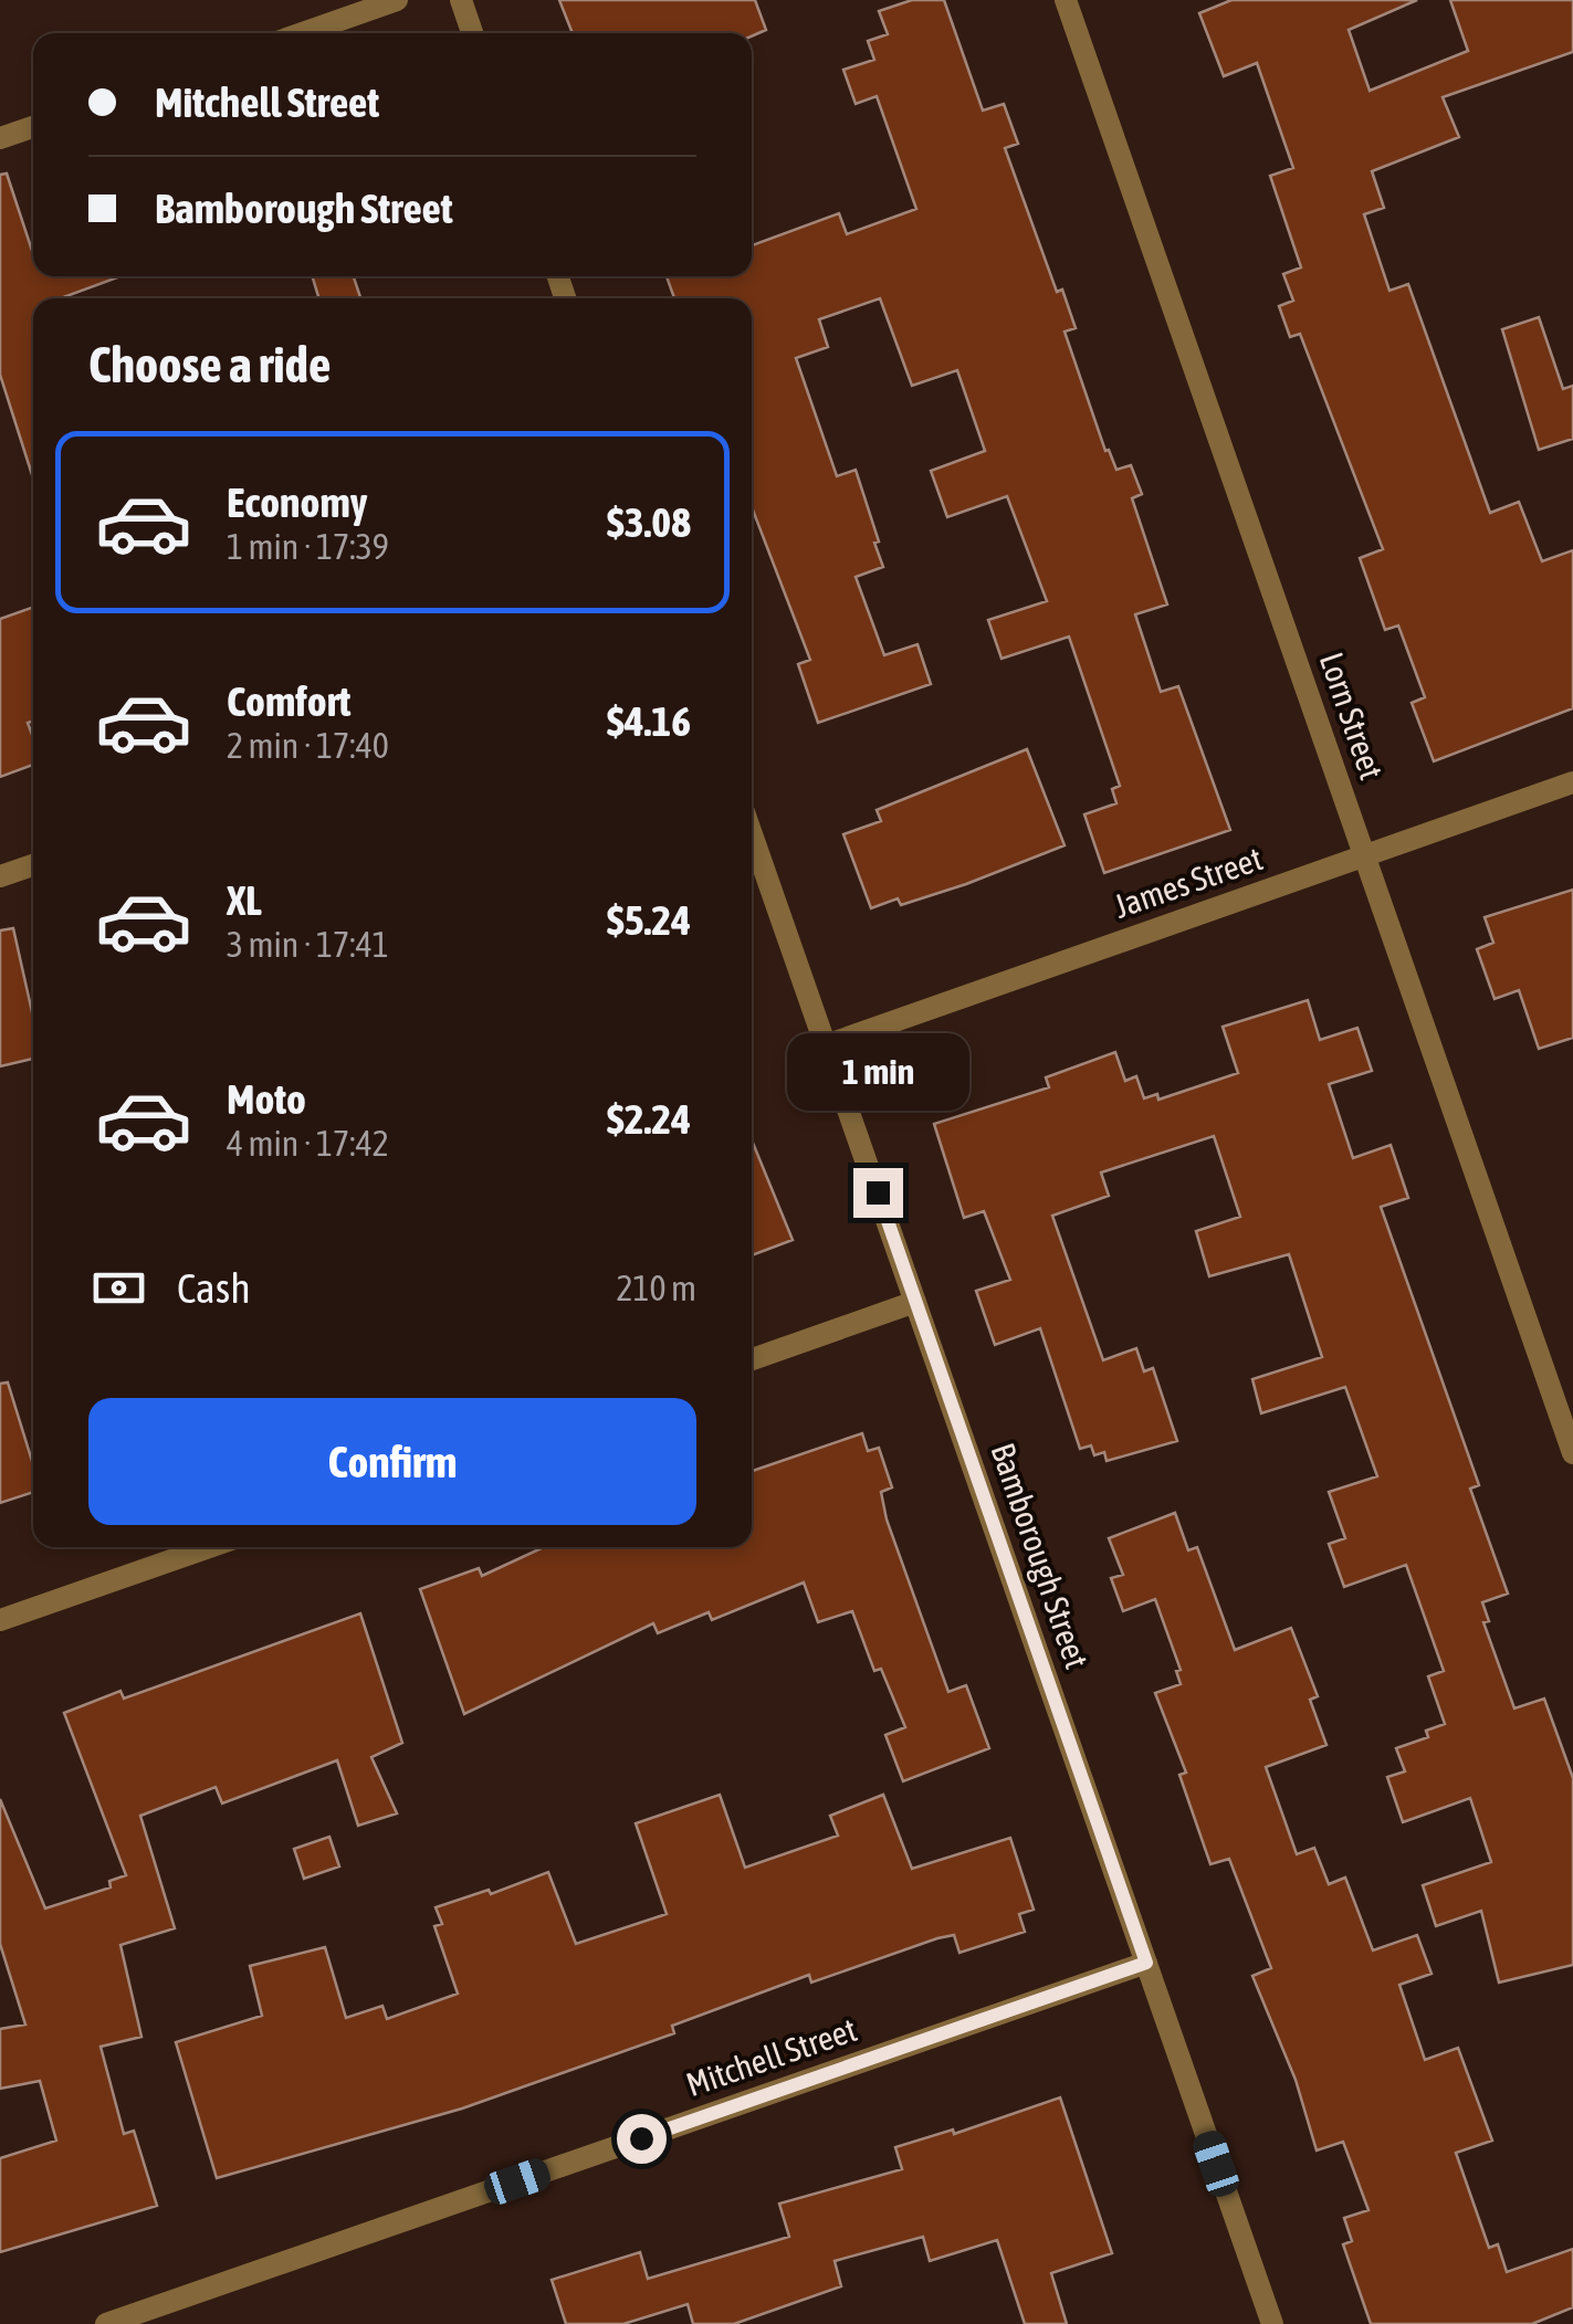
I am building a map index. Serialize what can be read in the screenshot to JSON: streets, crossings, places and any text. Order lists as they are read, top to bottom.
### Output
{
  "streets": {
    "street": [
      "Lorn Street",
      "James Street",
      "Bamborough Street",
      "Mitchell Street"
    ]
  },
  "crossings": [
    ["Lorn Street", "James Street"],
    ["James Street", "Bamborough Street"],
    ["Bamborough Street", "Mitchell Street"]
  ],
  "page": {
    "banner": ["Mitchell Street", "Bamborough Street"],
    "heading": "Choose a ride",
    "list": [
      {
        "name": "Economy",
        "note": "1 min · 17:39",
        "value": "$3.08"
      },
      {
        "name": "Comfort",
        "note": "2 min · 17:40",
        "value": "$4.16"
      },
      {
        "name": "XL",
        "note": "3 min · 17:41",
        "value": "$5.24"
      },
      {
        "name": "Moto",
        "note": "4 min · 17:42",
        "value": "$2.24"
      }
    ],
    "bubble": "1 min",
    "pay": ["Cash", "210 m"],
    "buttons": "Confirm"
  }
}
